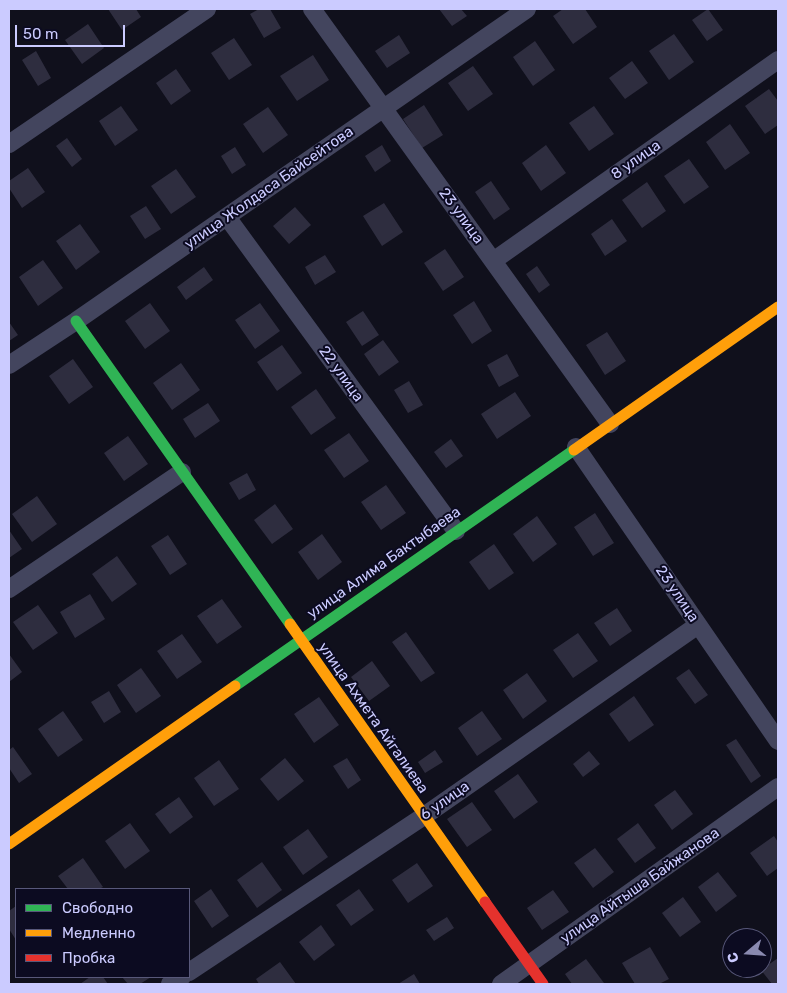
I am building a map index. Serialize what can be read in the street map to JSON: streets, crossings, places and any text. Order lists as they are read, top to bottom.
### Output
{
  "streets": {
    "street": [
      "8 улица",
      "улица Жолдаса Байсейтова",
      "23 улица",
      "22 улица",
      "улица Алима Бактыбаева",
      "улица Ахмета Айгалиева",
      "6 улица",
      "улица Айтыша Байжанова"
    ]
  },
  "crossings": [
    ["8 улица", "23 улица"],
    ["улица Жолдаса Байсейтова", "23 улица"],
    ["улица Жолдаса Байсейтова", "22 улица"],
    ["улица Жолдаса Байсейтова", "улица Ахмета Айгалиева"],
    ["23 улица", "улица Алима Бактыбаева"],
    ["23 улица", "6 улица"],
    ["22 улица", "улица Алима Бактыбаева"],
    ["улица Алима Бактыбаева", "улица Ахмета Айгалиева"],
    ["улица Ахмета Айгалиева", "6 улица"],
    ["улица Ахмета Айгалиева", "улица Айтыша Байжанова"]
  ],
  "legend": ["Свободно", "Медленно", "Пробка"],
  "scale_bar": "50 m",
  "north": "left"
}
